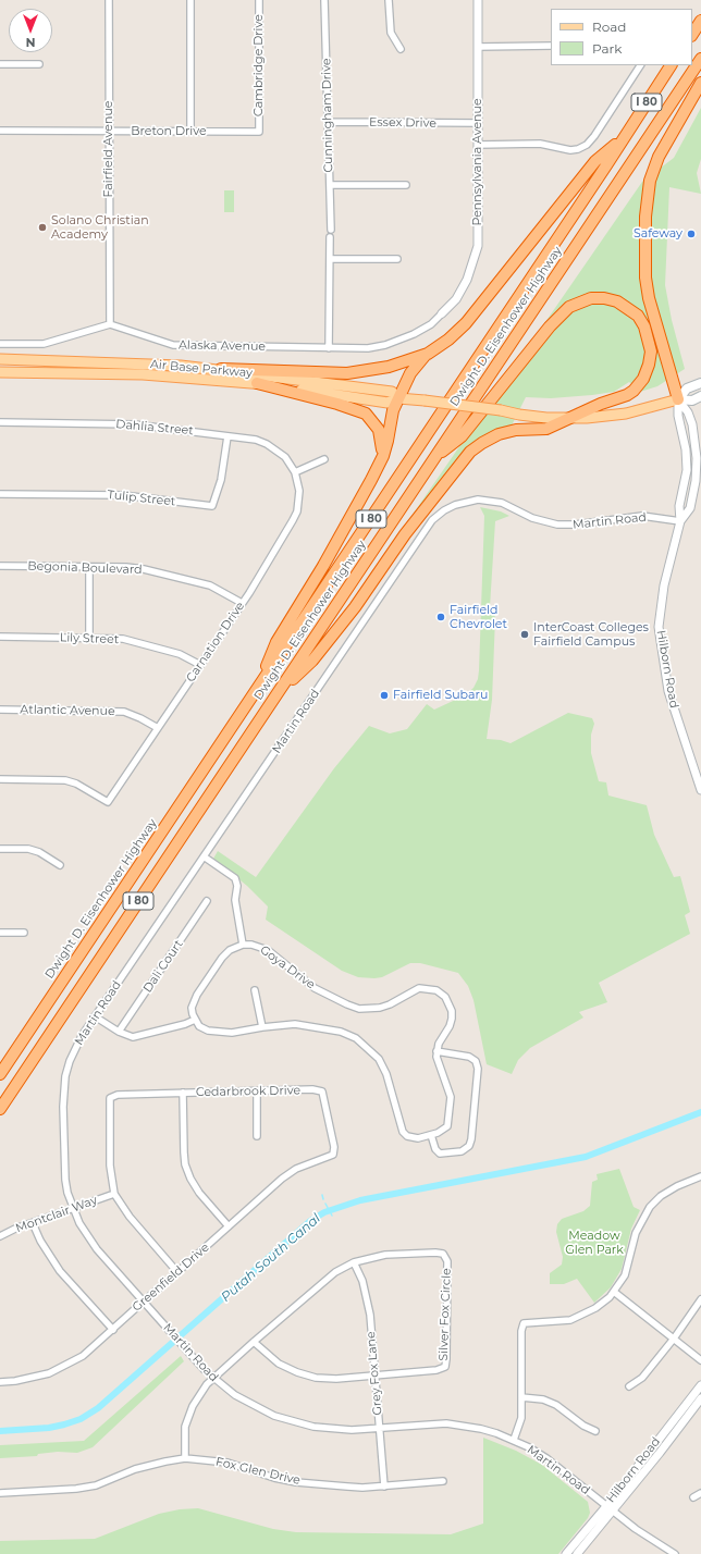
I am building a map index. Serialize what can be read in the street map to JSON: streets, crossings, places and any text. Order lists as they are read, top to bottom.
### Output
{
  "streets": {
    "highway": ["I 80", "Dwight D. Eisenhower Highway"],
    "main road": ["Air Base Parkway"],
    "street": [
      "Cambridge Drive",
      "Cunningham Drive",
      "Essex Drive",
      "Breton Drive",
      "Fairfield Avenue",
      "Pennsylvania Avenue",
      "Alaska Avenue",
      "Dahlia Street",
      "Tulip Street",
      "Martin Road",
      "Begonia Boulevard",
      "Lily Street",
      "Carnation Drive",
      "Hilborn Road",
      "Atlantic Avenue",
      "Dali Court",
      "Goya Drive",
      "Cedarbrook Drive",
      "Montclair Way",
      "Greenfield Drive",
      "Silver Fox Circle",
      "Grey Fox Lane",
      "Fox Glen Drive"
    ]
  },
  "crossings": [
    ["Cambridge Drive", "Breton Drive"],
    ["Cunningham Drive", "Essex Drive"],
    ["Essex Drive", "Pennsylvania Avenue"],
    ["Breton Drive", "Fairfield Avenue"],
    ["Fairfield Avenue", "Alaska Avenue"],
    ["Pennsylvania Avenue", "Alaska Avenue"],
    ["Air Base Parkway", "Hilborn Road"],
    ["Dahlia Street", "Tulip Street"],
    ["Dahlia Street", "Carnation Drive"],
    ["Martin Road", "Hilborn Road"],
    ["Martin Road", "Goya Drive"],
    ["Martin Road", "Montclair Way"],
    ["Martin Road", "Greenfield Drive"],
    ["Martin Road", "Silver Fox Circle"],
    ["Martin Road", "Grey Fox Lane"],
    ["Begonia Boulevard", "Carnation Drive"],
    ["Lily Street", "Carnation Drive"],
    ["Carnation Drive", "Atlantic Avenue"],
    ["Cedarbrook Drive", "Montclair Way"],
    ["Cedarbrook Drive", "Greenfield Drive"],
    ["Silver Fox Circle", "Grey Fox Lane"],
    ["Silver Fox Circle", "Fox Glen Drive"],
    ["Grey Fox Lane", "Fox Glen Drive"]
  ],
  "water": ["Putah South Canal"],
  "parks": ["Meadow Glen Park"],
  "places": [
    "Solano Christian Academy",
    "Safeway",
    "Fairfield Chevrolet",
    "InterCoast Colleges Fairfield Campus",
    "Fairfield Subaru"
  ],
  "legend": ["Road", "Park"],
  "north": "bottom"
}
